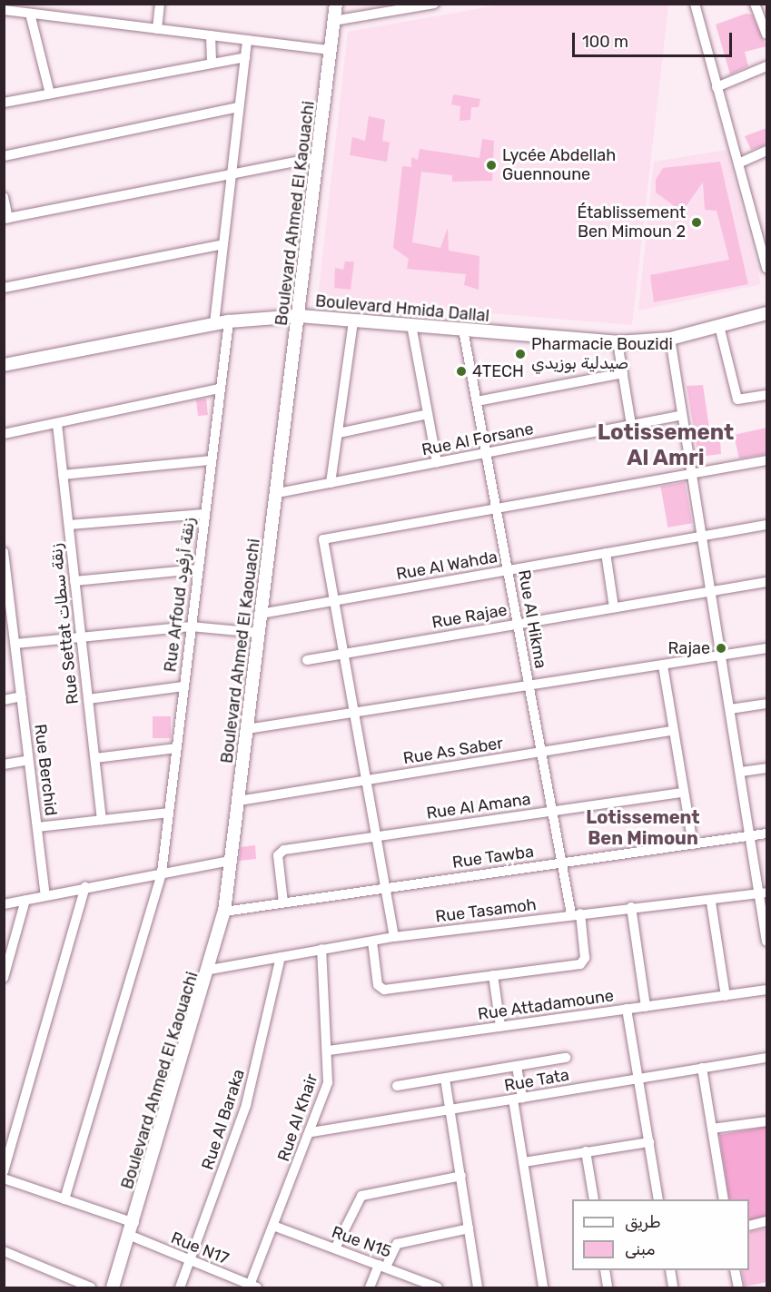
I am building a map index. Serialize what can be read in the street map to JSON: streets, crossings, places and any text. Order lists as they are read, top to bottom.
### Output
{
  "streets": {
    "street": [
      "Boulevard Ahmed El Kaouachi",
      "Boulevard Hmida Dallal",
      "Rue Al Forsane",
      "Rue Al Wahda",
      "Rue Arfoud زنقة أرفود",
      "Rue Rajae",
      "Rue Al Hikma",
      "Rue Settat زنقة سطات",
      "Rue As Saber",
      "Rue Berchid",
      "Rue Al Amana",
      "Rue Tawba",
      "Rue Tasamoh",
      "Rue Attadamoune",
      "Rue Tata",
      "Rue Al Khair",
      "Rue Al Baraka",
      "Rue N15",
      "Rue N17"
    ]
  },
  "crossings": [
    ["Boulevard Ahmed El Kaouachi", "Boulevard Hmida Dallal"],
    ["Boulevard Ahmed El Kaouachi", "Rue Al Forsane"],
    ["Boulevard Ahmed El Kaouachi", "Rue Al Wahda"],
    ["Boulevard Ahmed El Kaouachi", "Rue As Saber"],
    ["Boulevard Ahmed El Kaouachi", "Rue Tawba"],
    ["Boulevard Ahmed El Kaouachi", "Rue Tasamoh"],
    ["Boulevard Ahmed El Kaouachi", "Rue N17"],
    ["Boulevard Hmida Dallal", "Rue Arfoud زنقة أرفود"],
    ["Boulevard Hmida Dallal", "Rue Al Hikma"],
    ["Rue Al Forsane", "Rue Al Hikma"],
    ["Rue Al Wahda", "Rue Al Hikma"],
    ["Rue Rajae", "Rue Al Hikma"],
    ["Rue Al Hikma", "Rue As Saber"],
    ["Rue Al Hikma", "Rue Al Amana"],
    ["Rue Al Hikma", "Rue Tawba"],
    ["Rue Al Hikma", "Rue Tasamoh"],
    ["Rue Al Amana", "Rue Tawba"],
    ["Rue Tasamoh", "Rue Al Khair"],
    ["Rue Tasamoh", "Rue Al Baraka"],
    ["Rue Attadamoune", "Rue Al Khair"],
    ["Rue Tata", "Rue Al Khair"],
    ["Rue Al Khair", "Rue N15"],
    ["Rue Al Khair", "Rue N17"],
    ["Rue Al Baraka", "Rue N17"]
  ],
  "districts": ["Lotissement Al Amri", "Lotissement Ben Mimoun"],
  "places": [
    "Lycée Abdellah Guennoune",
    "Établissement Ben Mimoun 2",
    "Pharmacie Bouzidi صيدلية بوزيدي",
    "4TECH",
    "Rajae"
  ],
  "legend": ["طريق", "مبنى"],
  "scale_bar": "100 m"
}
